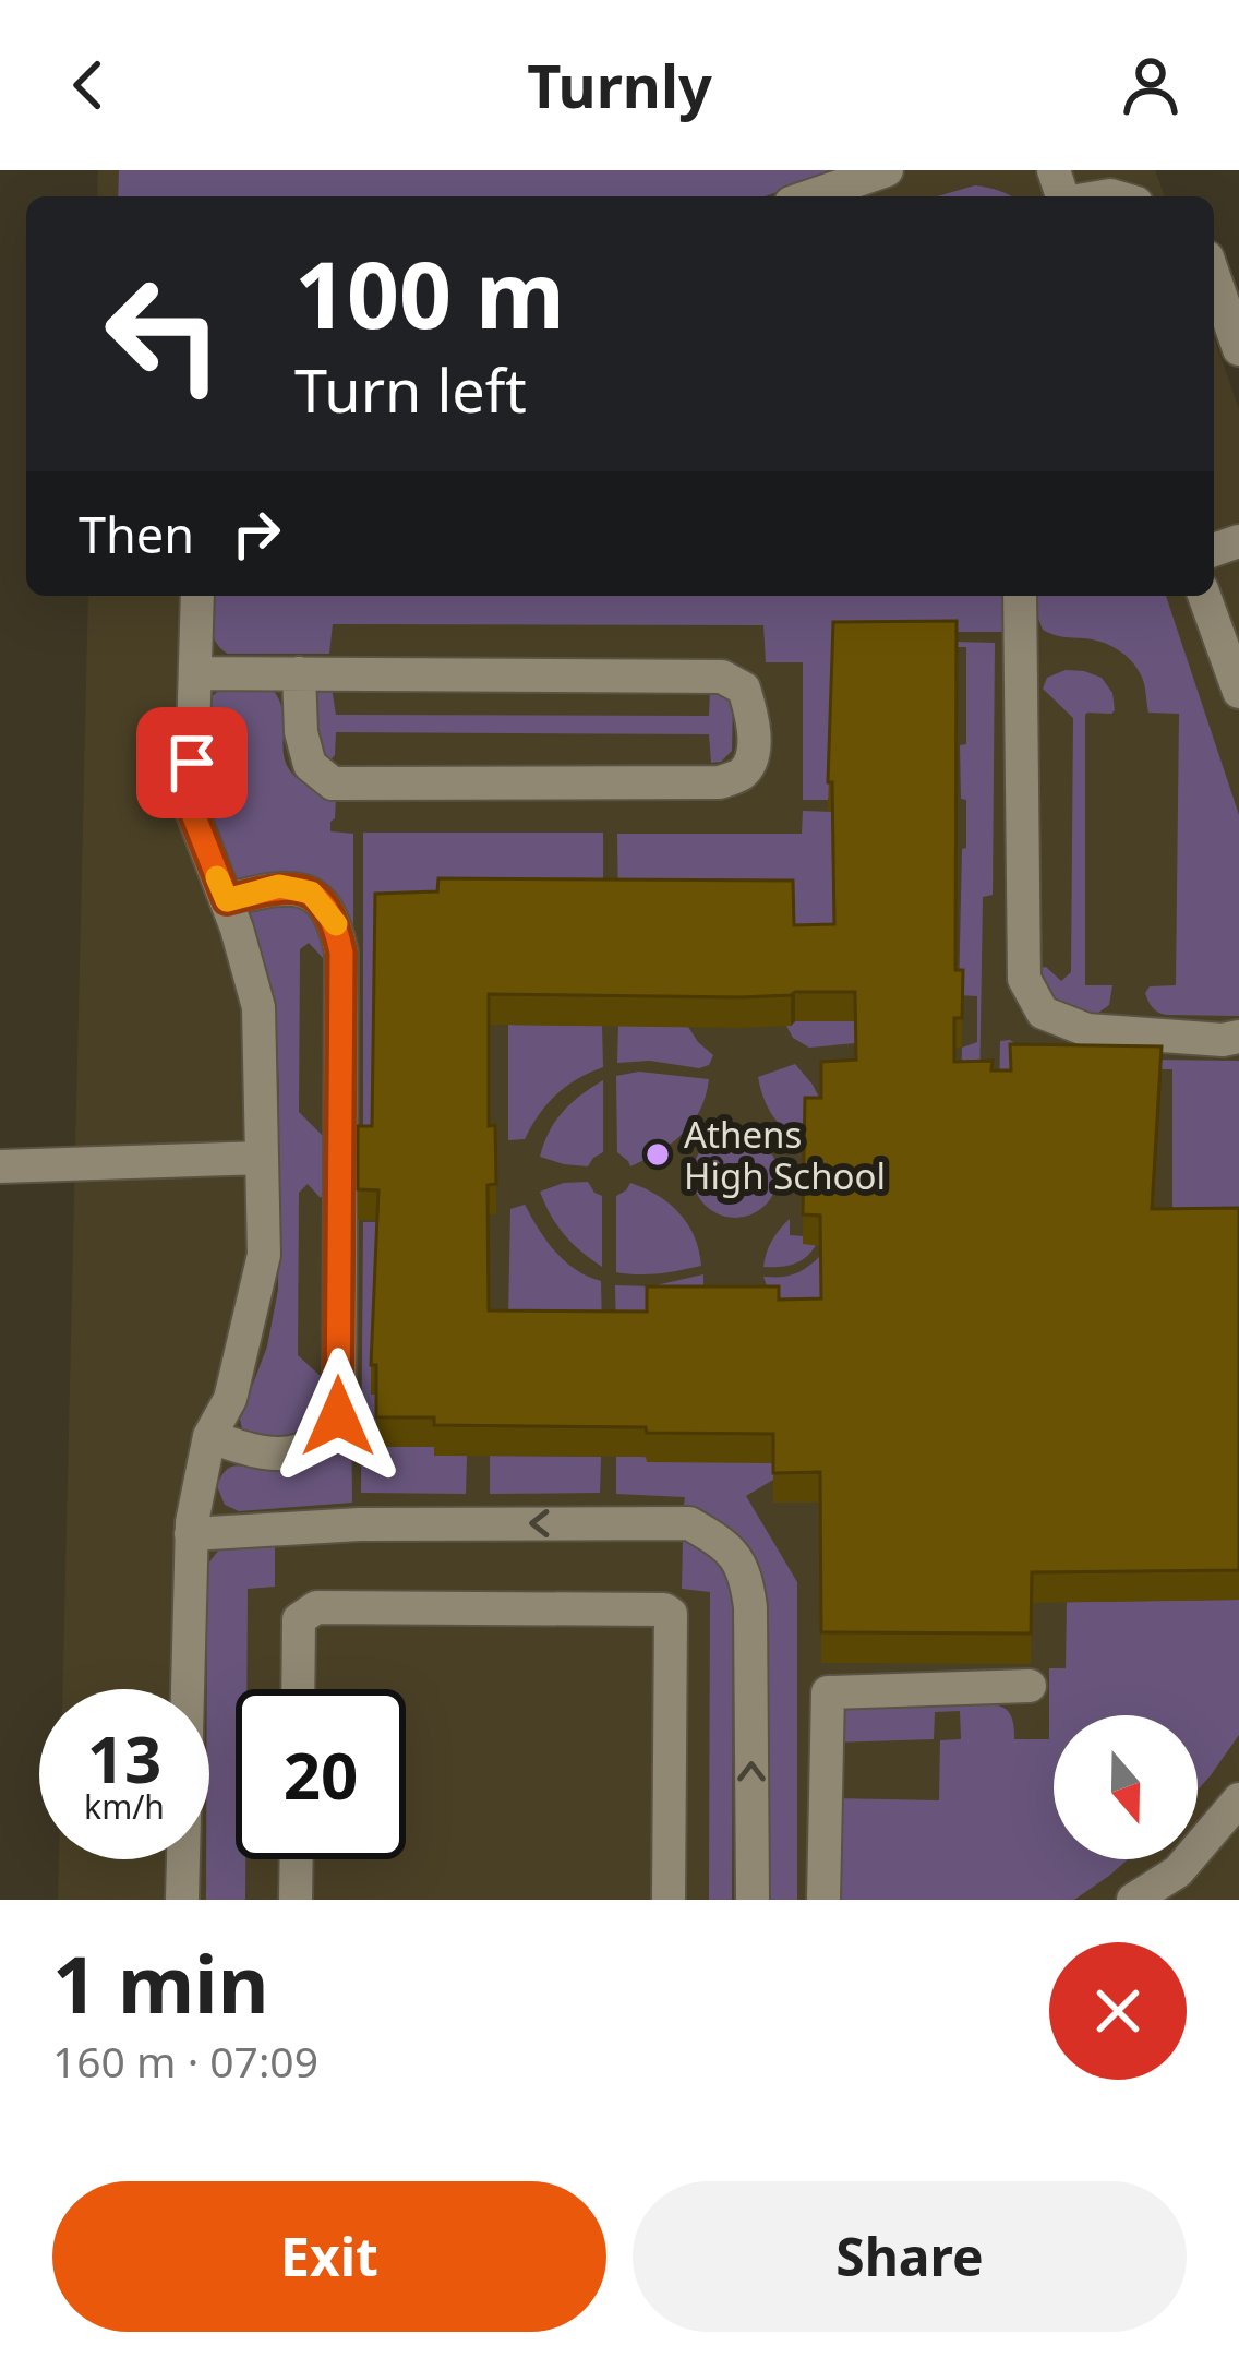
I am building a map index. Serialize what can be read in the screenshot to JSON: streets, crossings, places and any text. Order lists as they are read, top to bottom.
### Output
{
  "places": ["Athens High School"],
  "north": "bottom",
  "page": {
    "header": "Turnly",
    "turn": ["100 m", "Turn left"],
    "then": "Then",
    "speed": "13 km/h",
    "limit": "20",
    "heading": ["1 min", "160 m · 07:09"],
    "buttons": ["Exit", "Share"]
  }
}
